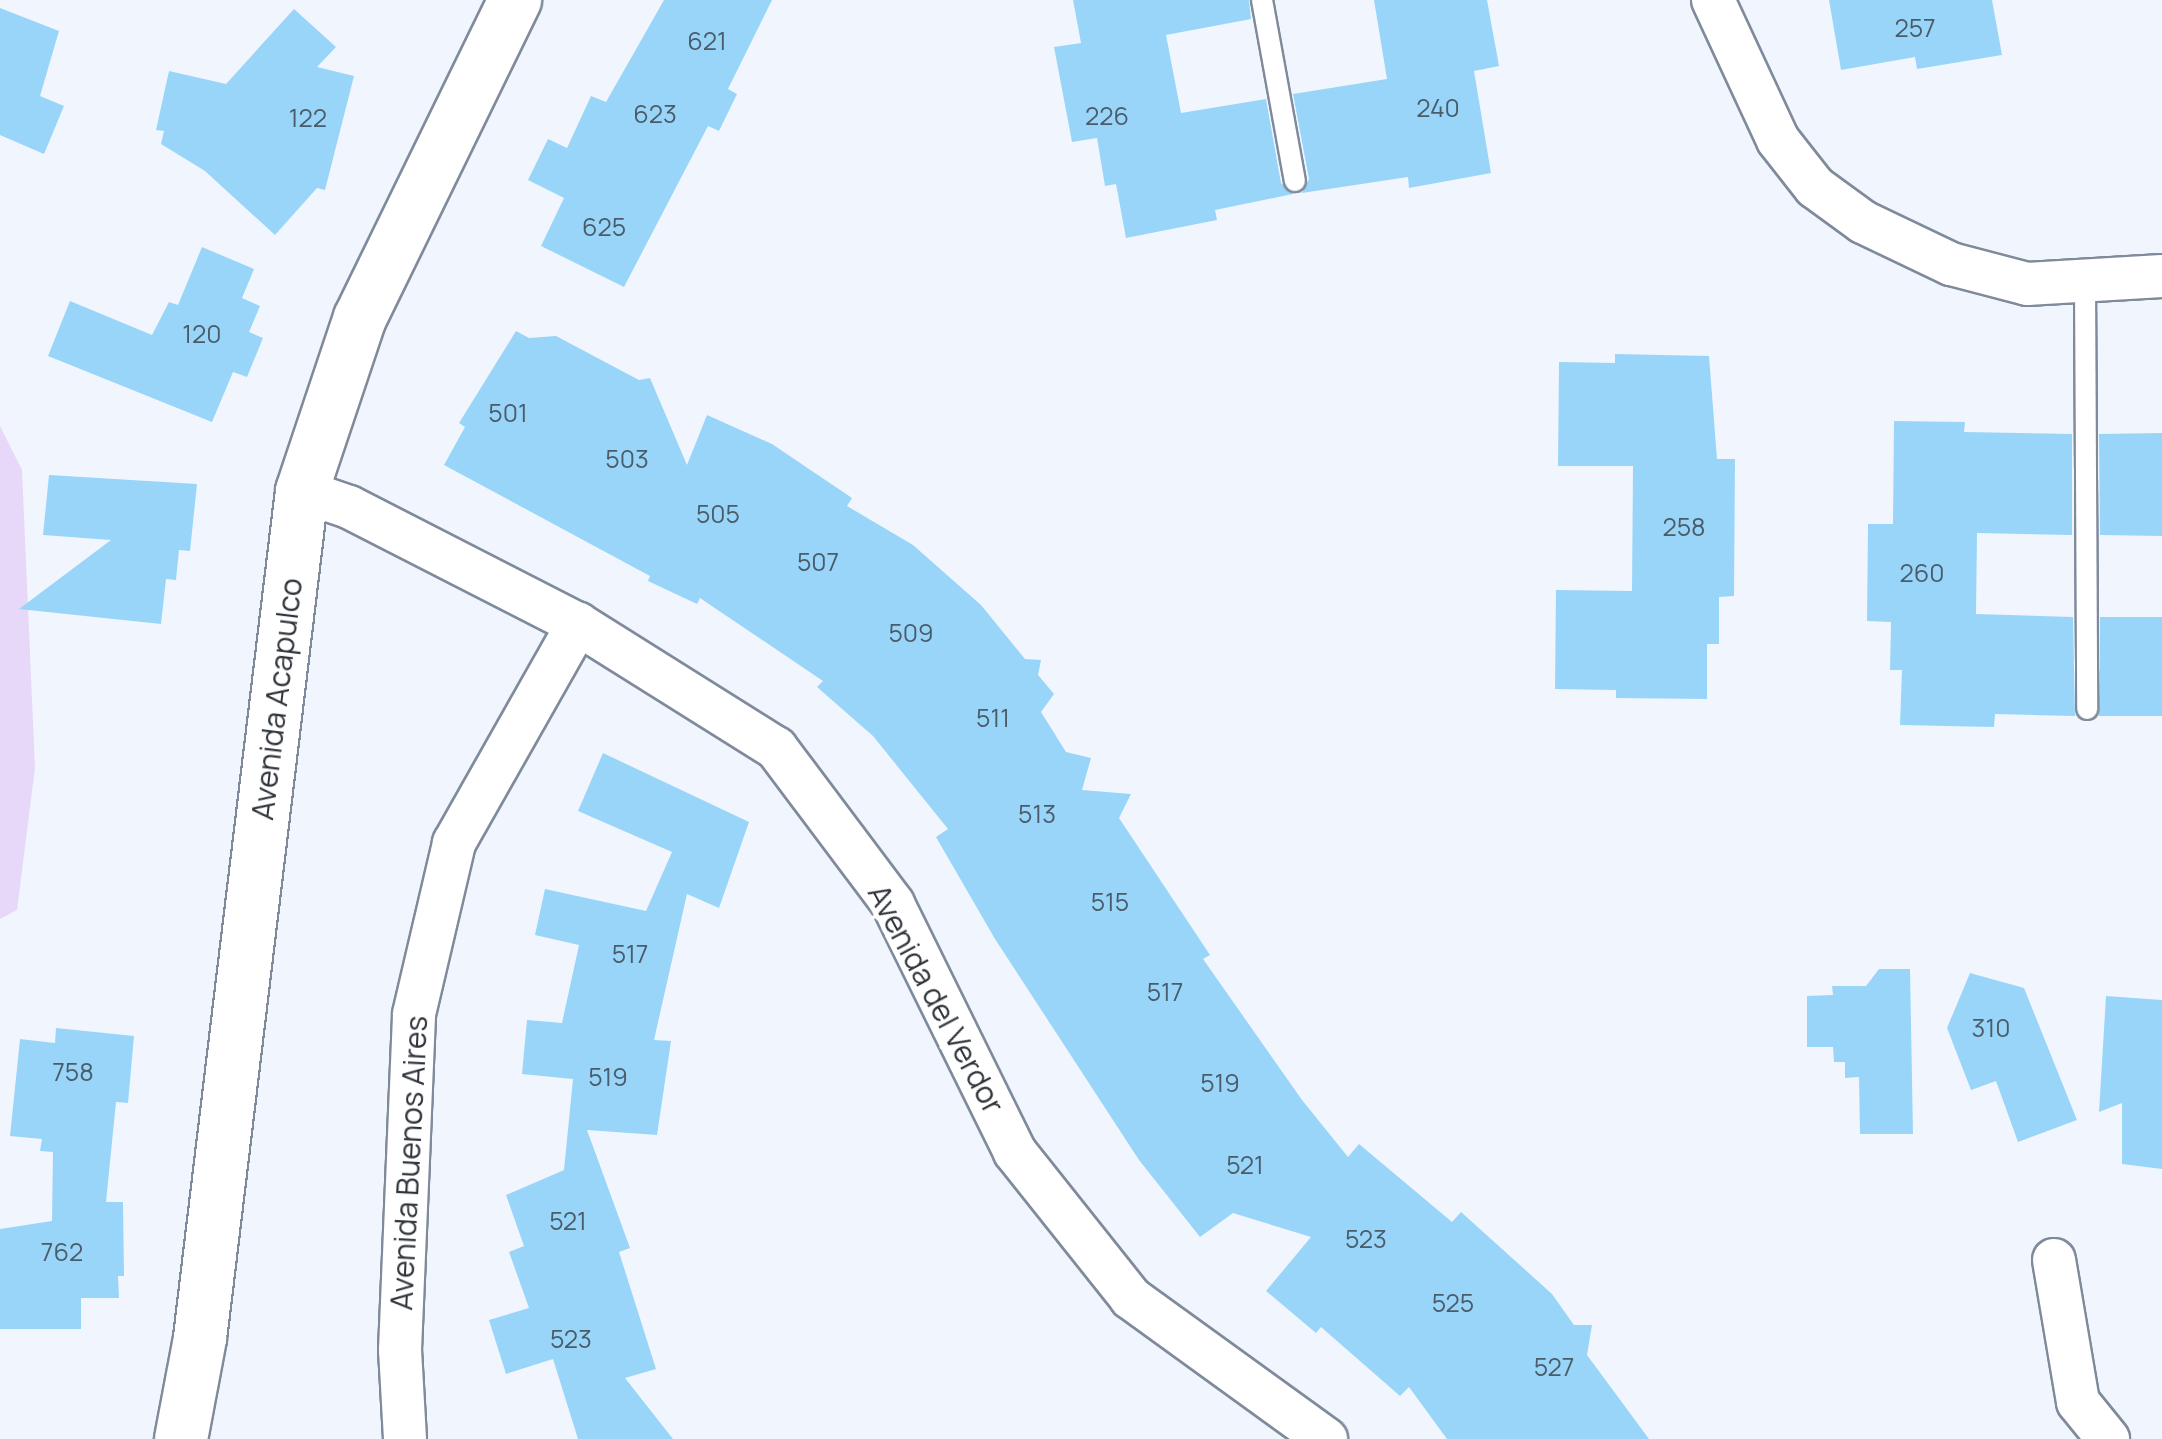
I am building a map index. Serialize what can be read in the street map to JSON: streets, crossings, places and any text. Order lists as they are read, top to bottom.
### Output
{
  "streets": {
    "street": ["Avenida Acapulco", "Avenida del Verdor", "Avenida Buenos Aires"]
  },
  "crossings": [
    ["Avenida Acapulco", "Avenida del Verdor"],
    ["Avenida del Verdor", "Avenida Buenos Aires"]
  ],
  "house_numbers": [
    "257",
    "621",
    "240",
    "623",
    "226",
    "122",
    "625",
    "120",
    "501",
    "503",
    "505",
    "258",
    "507",
    "260",
    "509",
    "511",
    "513",
    "515",
    "517",
    "517",
    "310",
    "758",
    "519",
    "519",
    "521",
    "521",
    "523",
    "762",
    "525",
    "523",
    "527"
  ]
}
